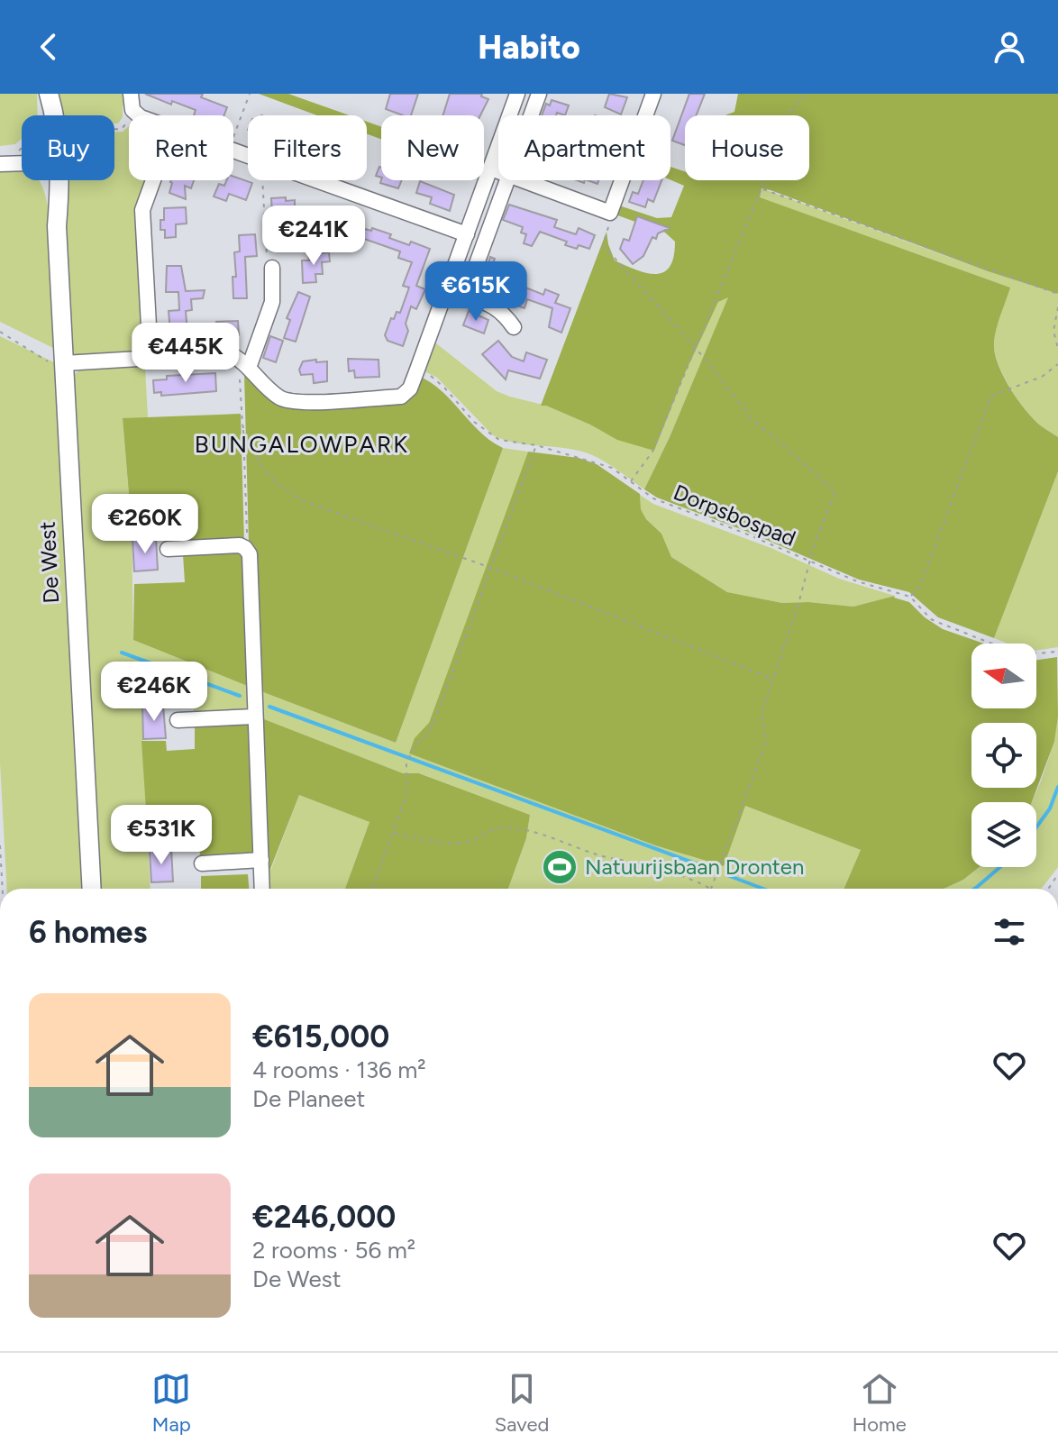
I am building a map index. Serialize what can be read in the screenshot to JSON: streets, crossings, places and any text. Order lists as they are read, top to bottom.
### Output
{
  "streets": {
    "main road": ["De West"],
    "path": ["Dorpsbospad"]
  },
  "districts": ["BUNGALOWPARK"],
  "places": {
    "sports": ["Natuurijsbaan Dronten"]
  },
  "north": "left",
  "page": {
    "header": "Habito",
    "chip": [
      "Buy",
      "Rent",
      "Filters",
      "New",
      "Apartment",
      "House"
    ],
    "price": [
      "€241K",
      "€615K",
      "€445K",
      "€260K",
      "€246K",
      "€531K"
    ],
    "heading": "6 homes",
    "list": [
      {
        "name": "€615,000",
        "note": "4 rooms · 136 m² · De Planeet"
      },
      {
        "name": "€246,000",
        "note": "2 rooms · 56 m² · De West"
      }
    ],
    "tabs": ["Map", "Saved", "Home"]
  }
}
